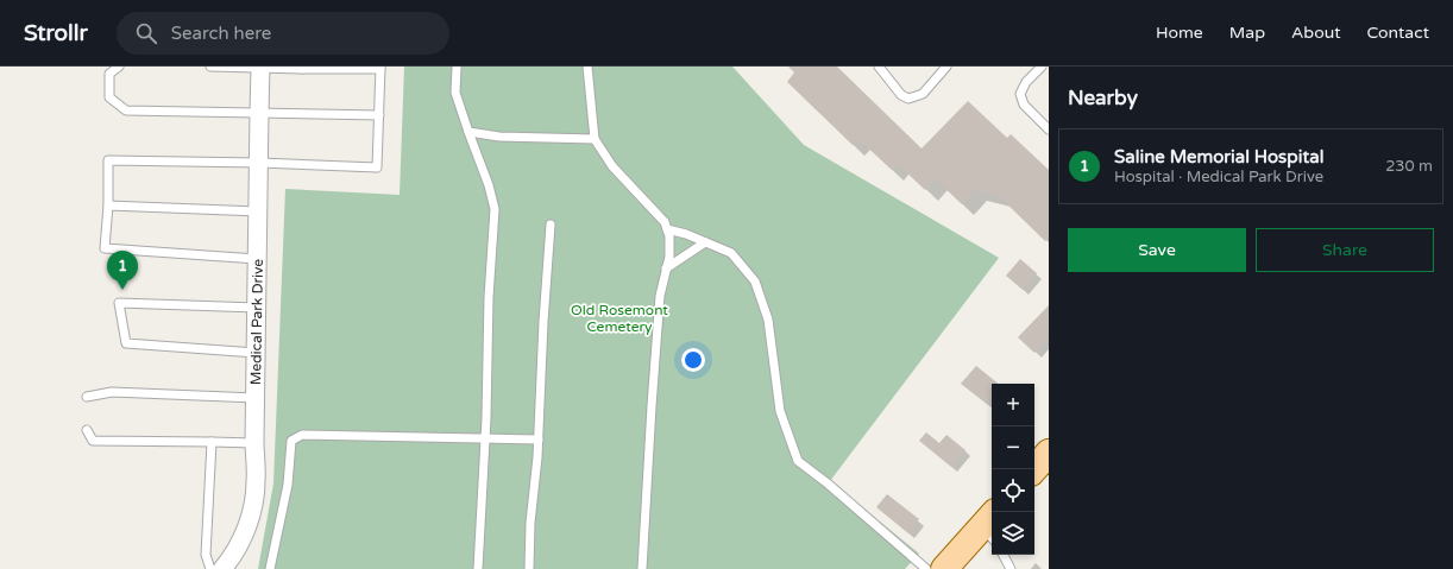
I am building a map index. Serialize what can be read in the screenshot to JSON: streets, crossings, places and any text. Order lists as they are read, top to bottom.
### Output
{
  "streets": {
    "street": ["Medical Park Drive"]
  },
  "parks": ["Old Rosemont Cemetery"],
  "page": {
    "header": "Strollr",
    "search": "Search here",
    "nav": [
      "Home",
      "Map",
      "About",
      "Contact"
    ],
    "heading": "Nearby",
    "list": [
      {
        "mark": "1",
        "name": "Saline Memorial Hospital",
        "note": "Hospital · Medical Park Drive",
        "value": "230 m"
      }
    ],
    "buttons": ["Save", "Share"],
    "pins": "1",
    "map_buttons": ["+", "−"]
  }
}
